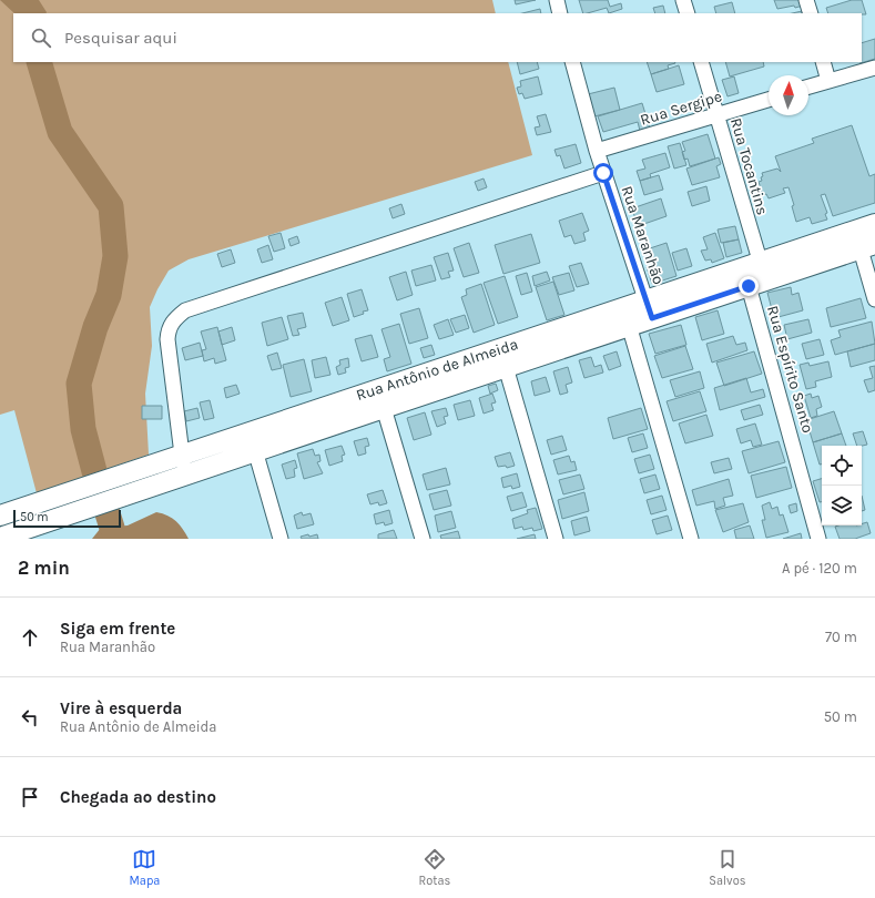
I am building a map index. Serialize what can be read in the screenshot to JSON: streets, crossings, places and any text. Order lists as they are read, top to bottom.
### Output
{
  "streets": {
    "street": [
      "Rua Sergipe",
      "Rua Tocantins",
      "Rua Maranhão",
      "Rua Antônio de Almeida",
      "Rua Espírito Santo"
    ]
  },
  "crossings": [
    ["Rua Sergipe", "Rua Tocantins"],
    ["Rua Sergipe", "Rua Maranhão"],
    ["Rua Tocantins", "Rua Antônio de Almeida"],
    ["Rua Tocantins", "Rua Espírito Santo"],
    ["Rua Maranhão", "Rua Antônio de Almeida"],
    ["Rua Antônio de Almeida", "Rua Espírito Santo"]
  ],
  "scale_bar": "50 m",
  "north": "top",
  "page": {
    "search": "Pesquisar aqui",
    "scale": "50 m",
    "heading": ["2 min", "A pé · 120 m"],
    "list": [
      ["Siga em frente", "Rua Maranhão", "70 m"],
      ["Vire à esquerda", "Rua Antônio de Almeida", "50 m"],
      "Chegada ao destino"
    ],
    "nav": ["Mapa", "Rotas", "Salvos"]
  }
}
